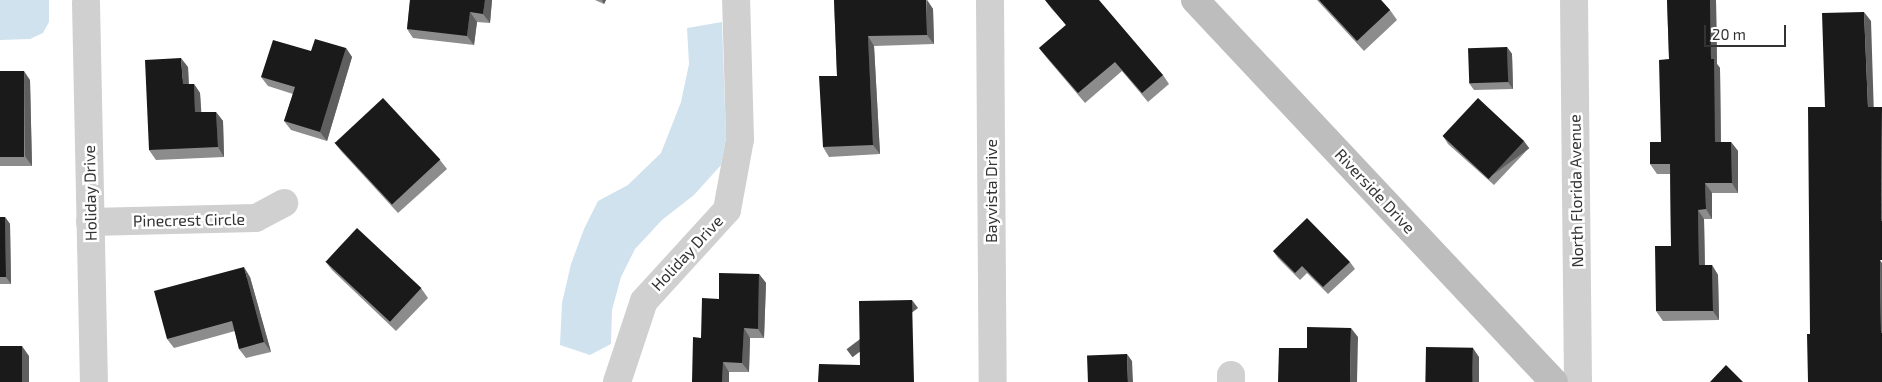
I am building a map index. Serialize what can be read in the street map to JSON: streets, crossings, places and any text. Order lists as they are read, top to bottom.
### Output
{
  "streets": {
    "street": [
      "Bayvista Drive",
      "Riverside Drive",
      "North Florida Avenue",
      "Holiday Drive",
      "Pinecrest Circle"
    ]
  },
  "crossings": [
    ["Holiday Drive", "Pinecrest Circle"]
  ],
  "scale_bar": "20 m"
}
